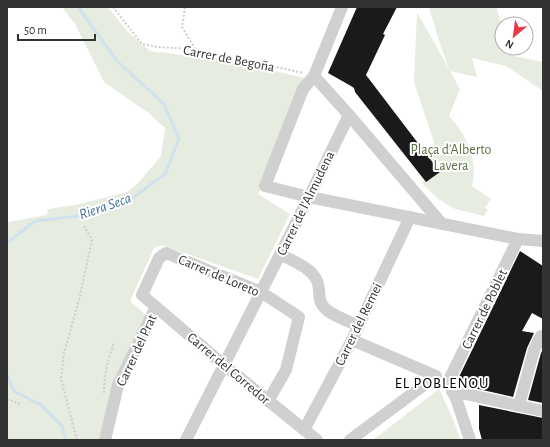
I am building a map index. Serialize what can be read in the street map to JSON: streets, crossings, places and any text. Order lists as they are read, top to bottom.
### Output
{
  "streets": {
    "street": [
      "Carrer de l'Almudena",
      "Carrer de Loreto",
      "Carrer de Poblet",
      "Carrer del Remei",
      "Carrer del Prat",
      "Carrer del Corredor"
    ],
    "path": ["Carrer de Begoña"]
  },
  "crossings": [
    ["Carrer de l'Almudena", "Carrer de Loreto"],
    ["Carrer de l'Almudena", "Carrer del Corredor"],
    ["Carrer de Loreto", "Carrer del Corredor"],
    ["Carrer del Remei", "Carrer del Corredor"],
    ["Carrer del Prat", "Carrer del Corredor"]
  ],
  "districts": ["EL POBLENOU"],
  "water": ["Riera Seca"],
  "parks": ["Plaça d'Alberto Lavera"],
  "scale_bar": "50 m",
  "north": "bottom left"
}
